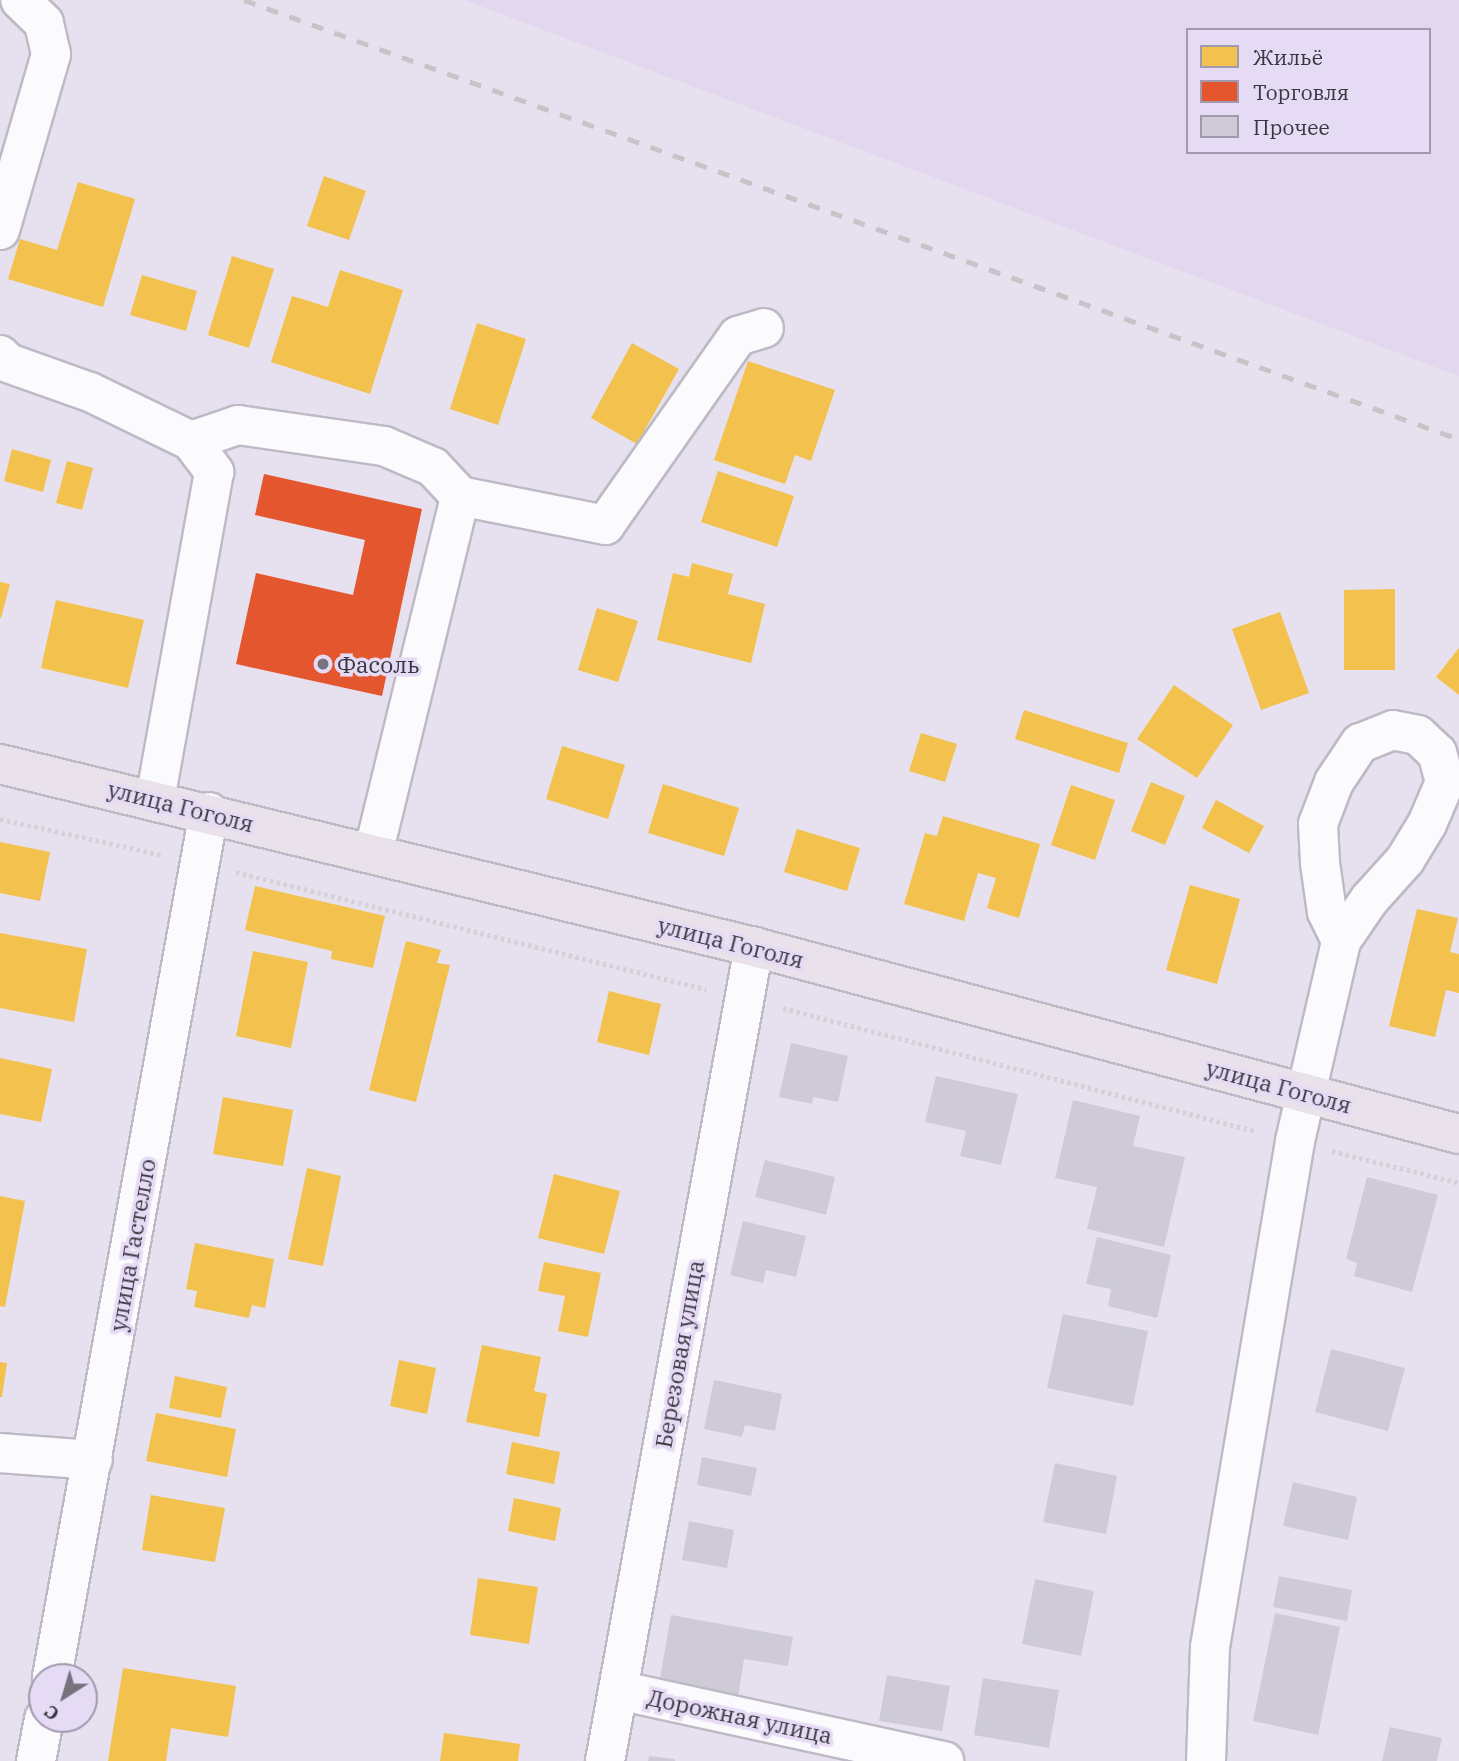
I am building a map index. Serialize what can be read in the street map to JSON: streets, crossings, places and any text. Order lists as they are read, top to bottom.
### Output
{
  "streets": {
    "main road": ["улица Гоголя"],
    "street": ["улица Гастелло", "Березовая улица", "Дорожная улица"]
  },
  "crossings": [
    ["улица Гоголя", "улица Гастелло"],
    ["улица Гоголя", "Березовая улица"],
    ["Березовая улица", "Дорожная улица"]
  ],
  "places": ["Фасоль"],
  "legend": ["Жильё", "Торговля", "Прочее"],
  "north": "bottom left"
}
